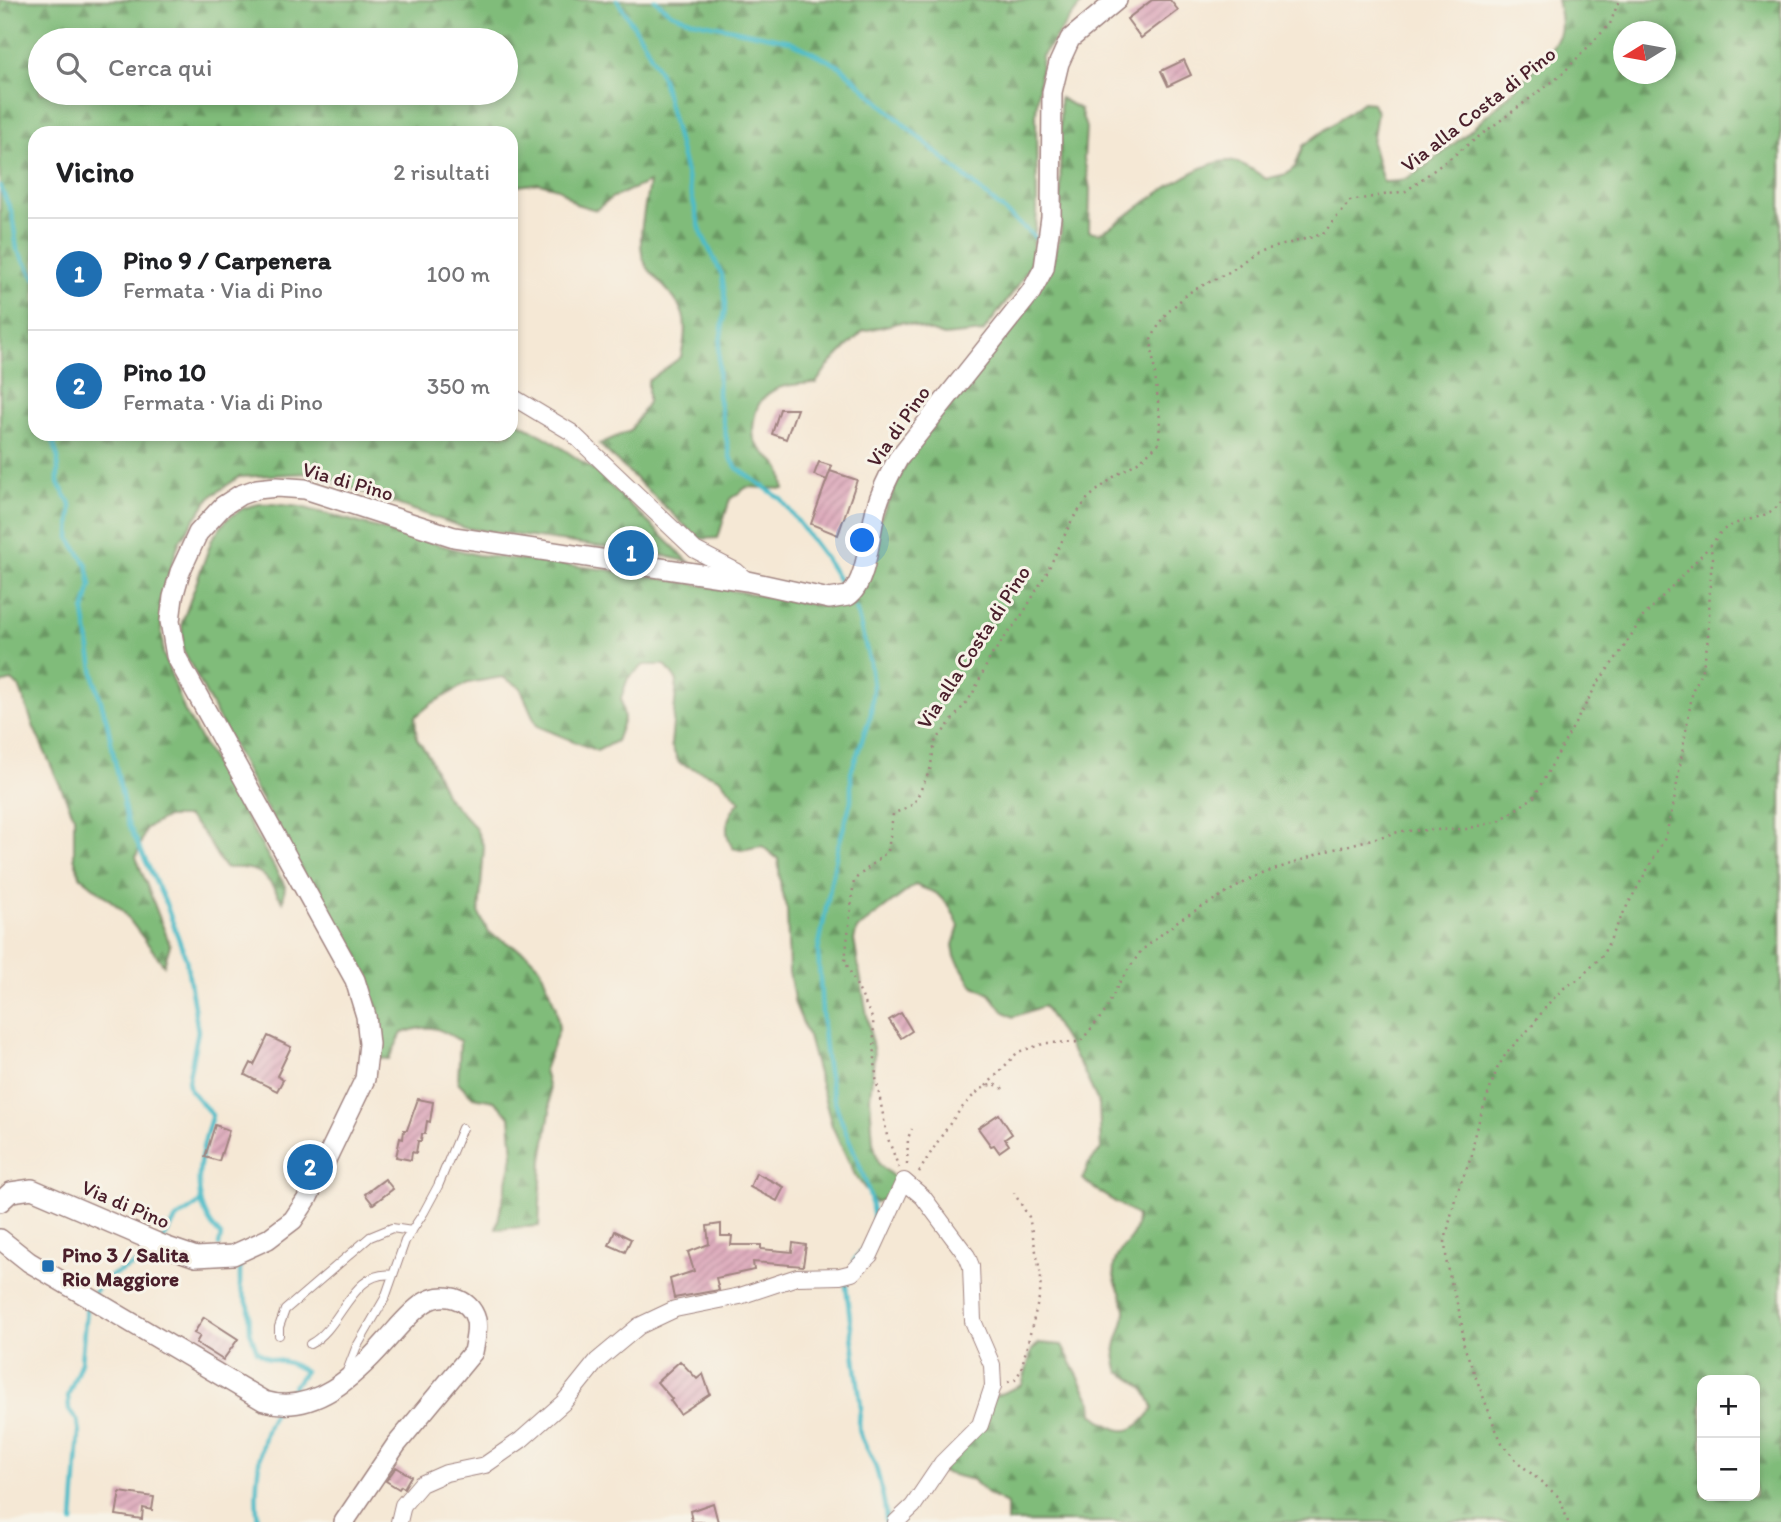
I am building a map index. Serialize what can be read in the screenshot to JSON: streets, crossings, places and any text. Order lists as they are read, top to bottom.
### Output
{
  "streets": {
    "street": ["Via di Pino"],
    "path": ["Via alla Costa di Pino"]
  },
  "places": {
    "transit": ["Pino 3 / Salita Rio Maggiore"]
  },
  "north": "left",
  "page": {
    "search": "Cerca qui",
    "heading": ["Vicino", "2 risultati"],
    "list": [
      {
        "mark": "1",
        "name": "Pino 9 / Carpenera",
        "note": "Fermata · Via di Pino",
        "value": "100 m"
      },
      {
        "mark": "2",
        "name": "Pino 10",
        "note": "Fermata · Via di Pino",
        "value": "350 m"
      }
    ],
    "pins": ["1", "2"],
    "map_buttons": ["+", "−"]
  }
}
